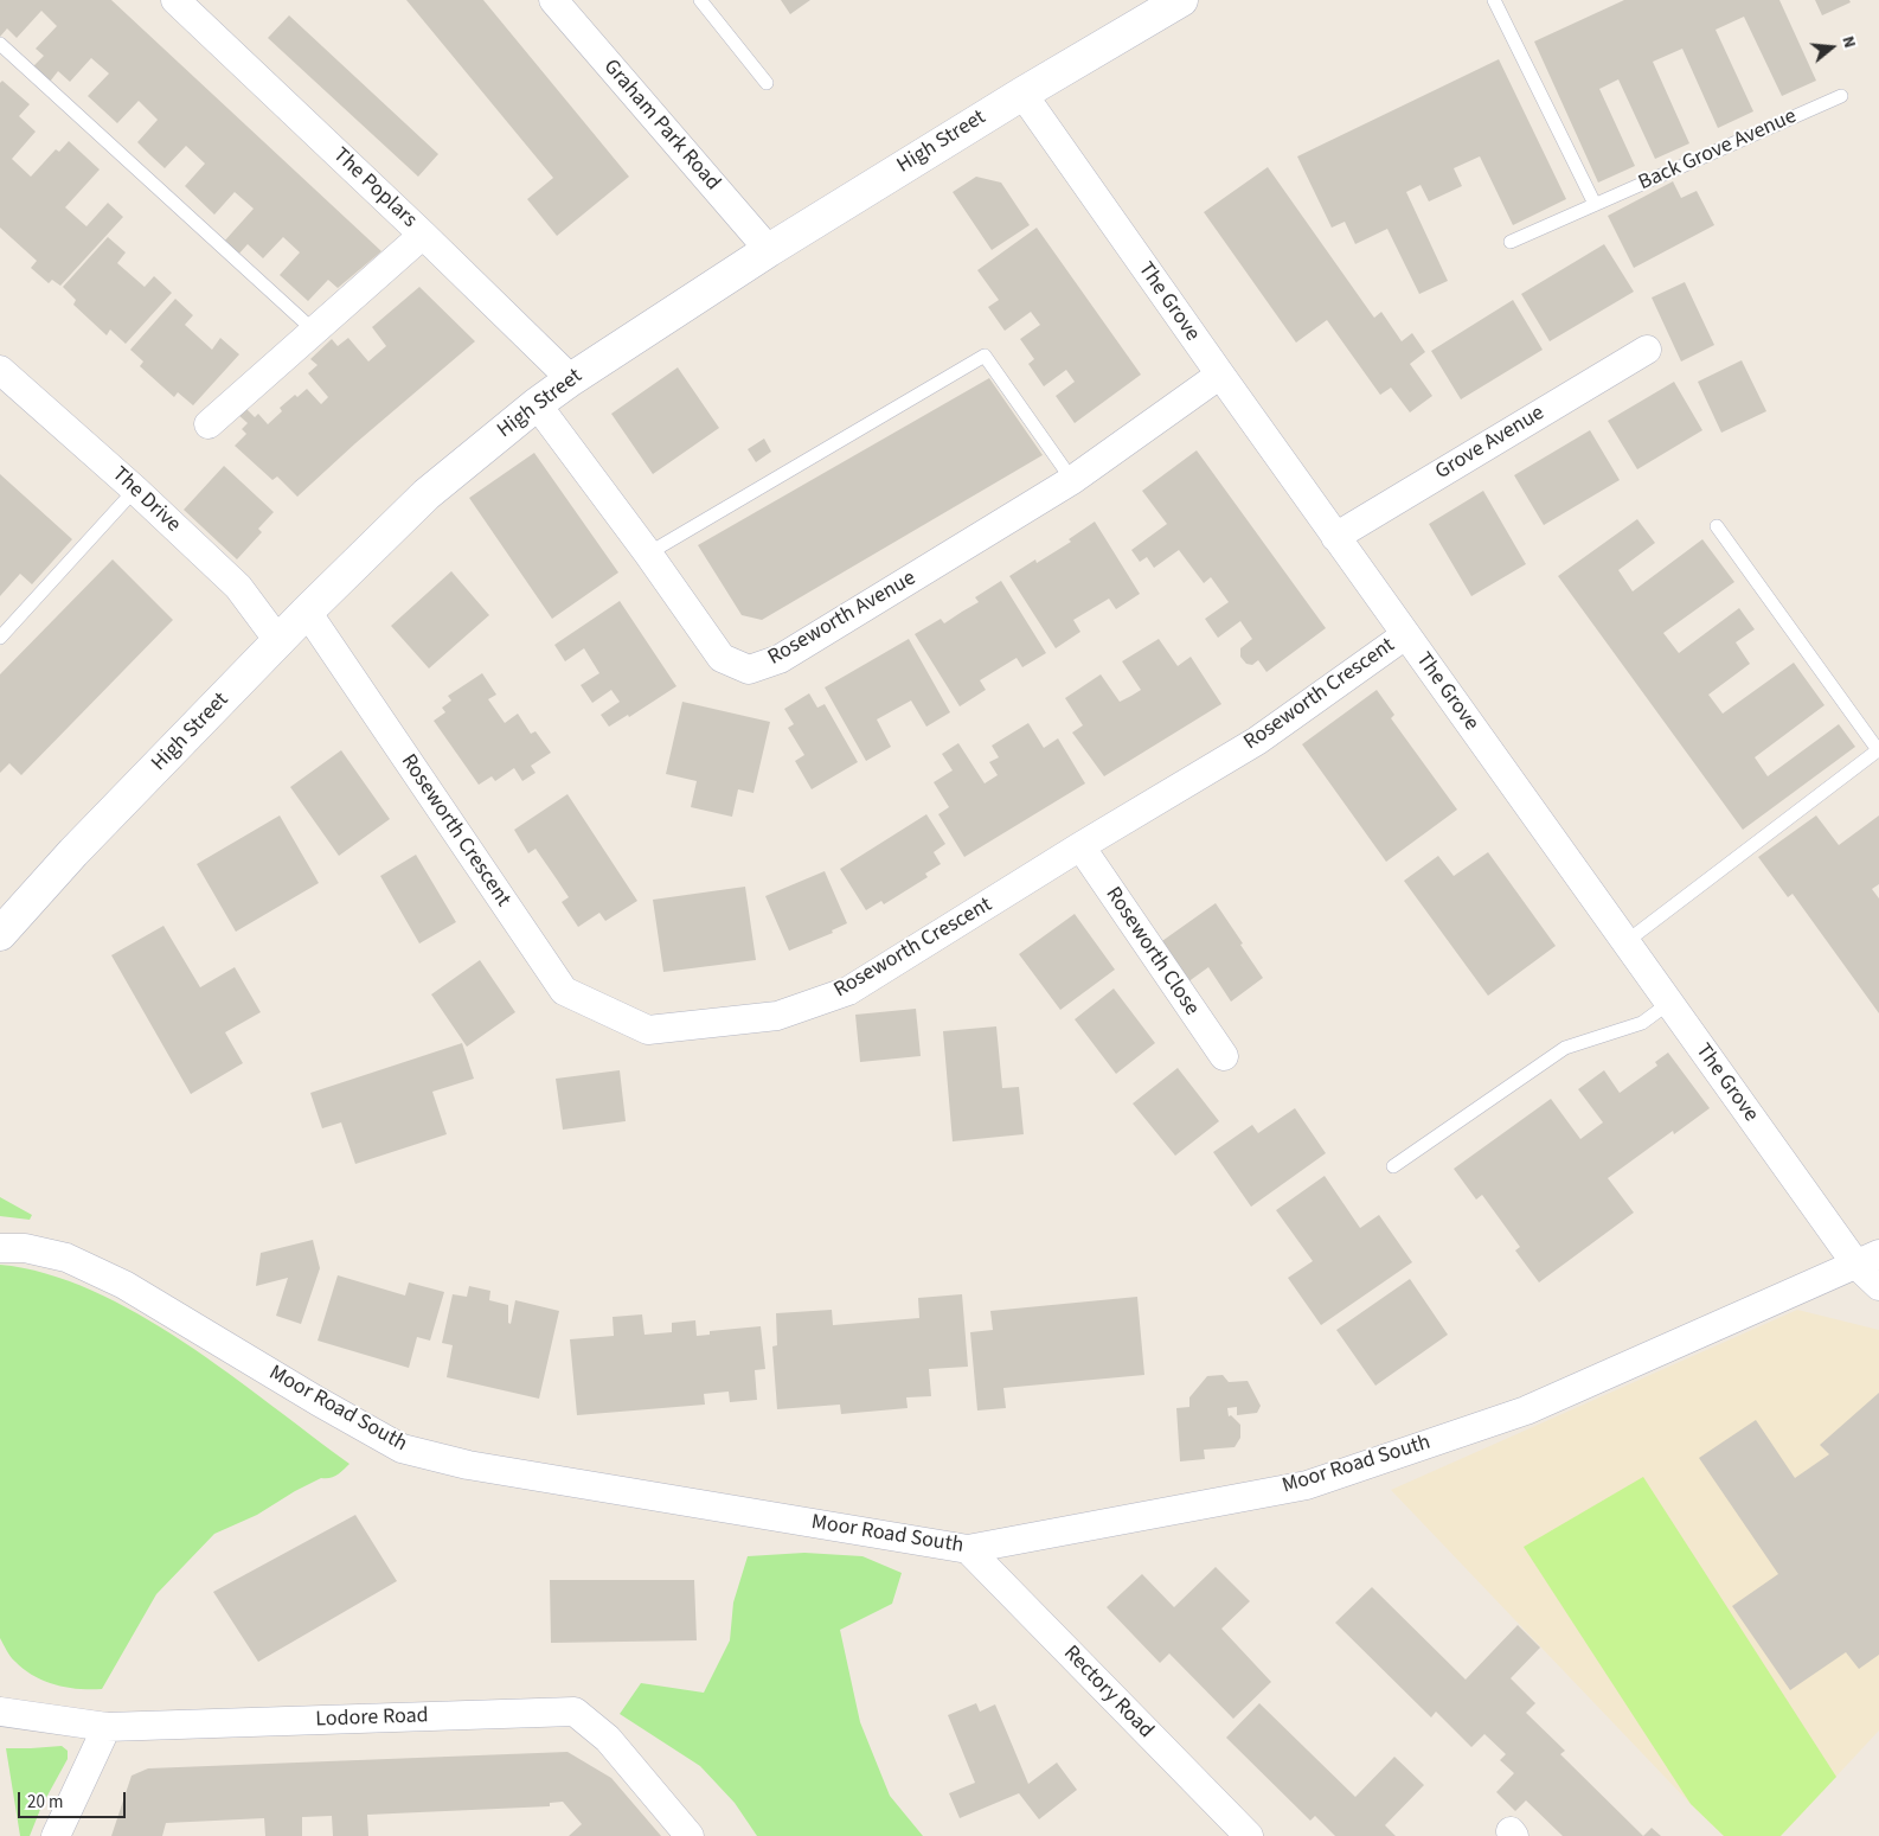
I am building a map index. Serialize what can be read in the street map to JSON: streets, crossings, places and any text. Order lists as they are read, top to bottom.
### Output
{
  "streets": {
    "main road": ["High Street"],
    "street": [
      "Graham Park Road",
      "The Poplars",
      "The Grove",
      "Grove Avenue",
      "The Drive",
      "Roseworth Avenue",
      "Roseworth Crescent",
      "Roseworth Close",
      "Moor Road South",
      "Rectory Road",
      "Lodore Road"
    ],
    "lane": ["Back Grove Avenue"]
  },
  "crossings": [
    ["Graham Park Road", "High Street"],
    ["High Street", "The Poplars"],
    ["High Street", "The Grove"],
    ["High Street", "The Drive"],
    ["High Street", "Roseworth Avenue"],
    ["High Street", "Roseworth Crescent"],
    ["The Grove", "Grove Avenue"],
    ["The Grove", "Roseworth Avenue"],
    ["The Grove", "Roseworth Crescent"],
    ["The Grove", "Moor Road South"],
    ["Roseworth Crescent", "Roseworth Close"],
    ["Moor Road South", "Rectory Road"]
  ],
  "scale_bar": "20 m",
  "north": "right"
}
